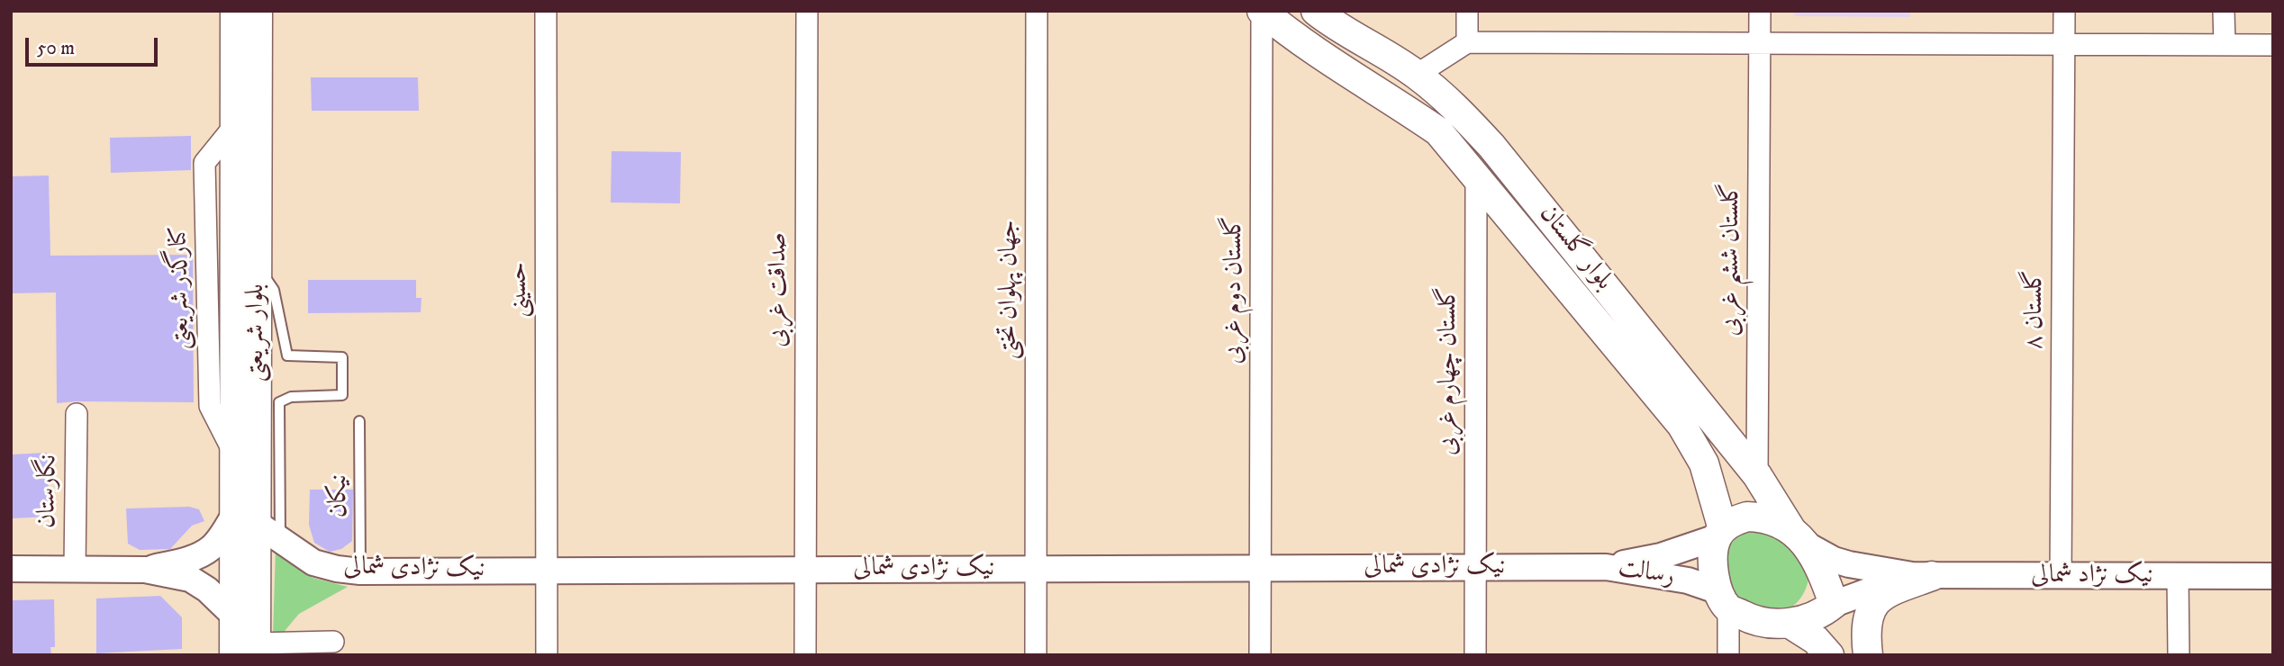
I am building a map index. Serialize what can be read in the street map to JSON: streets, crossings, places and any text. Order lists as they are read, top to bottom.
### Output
{
  "streets": {
    "main road": ["بلوار گلستان", "بلوار شریعتی"],
    "street": [
      "گلستان ششم غربی",
      "حسینی",
      "صداقت غربی",
      "جهان پهلوان تختی",
      "گلستان دوم غربی",
      "گلستان ۸",
      "گلستان چهارم غربی",
      "نگارستان",
      "نیک نژادی شمالی",
      "رسالت",
      "نیک نژاد شمالی"
    ],
    "lane": ["نیکان"]
  },
  "crossings": [
    ["بلوار گلستان", "گلستان ششم غربی"],
    ["بلوار گلستان", "گلستان دوم غربی"],
    ["بلوار گلستان", "گلستان چهارم غربی"],
    ["بلوار گلستان", "رسالت"],
    ["حسینی", "نیک نژادی شمالی"],
    ["صداقت غربی", "نیک نژادی شمالی"],
    ["جهان پهلوان تختی", "نیک نژادی شمالی"],
    ["گلستان دوم غربی", "نیک نژادی شمالی"],
    ["گلستان ۸", "نیک نژاد شمالی"],
    ["بلوار شریعتی", "نیک نژادی شمالی"],
    ["گلستان چهارم غربی", "نیک نژادی شمالی"],
    ["نیکان", "نیک نژادی شمالی"],
    ["نیک نژادی شمالی", "رسالت"]
  ],
  "scale_bar": "50 m"
}
